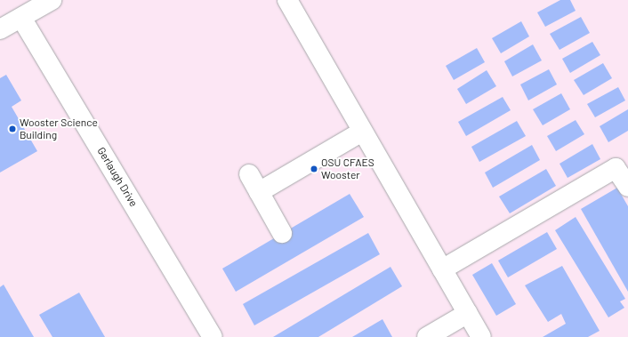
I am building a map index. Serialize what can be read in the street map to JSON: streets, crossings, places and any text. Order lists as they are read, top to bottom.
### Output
{
  "streets": {
    "lane": ["Gerlaugh Drive"]
  },
  "places": ["Wooster Science Building", "OSU CFAES Wooster"]
}
